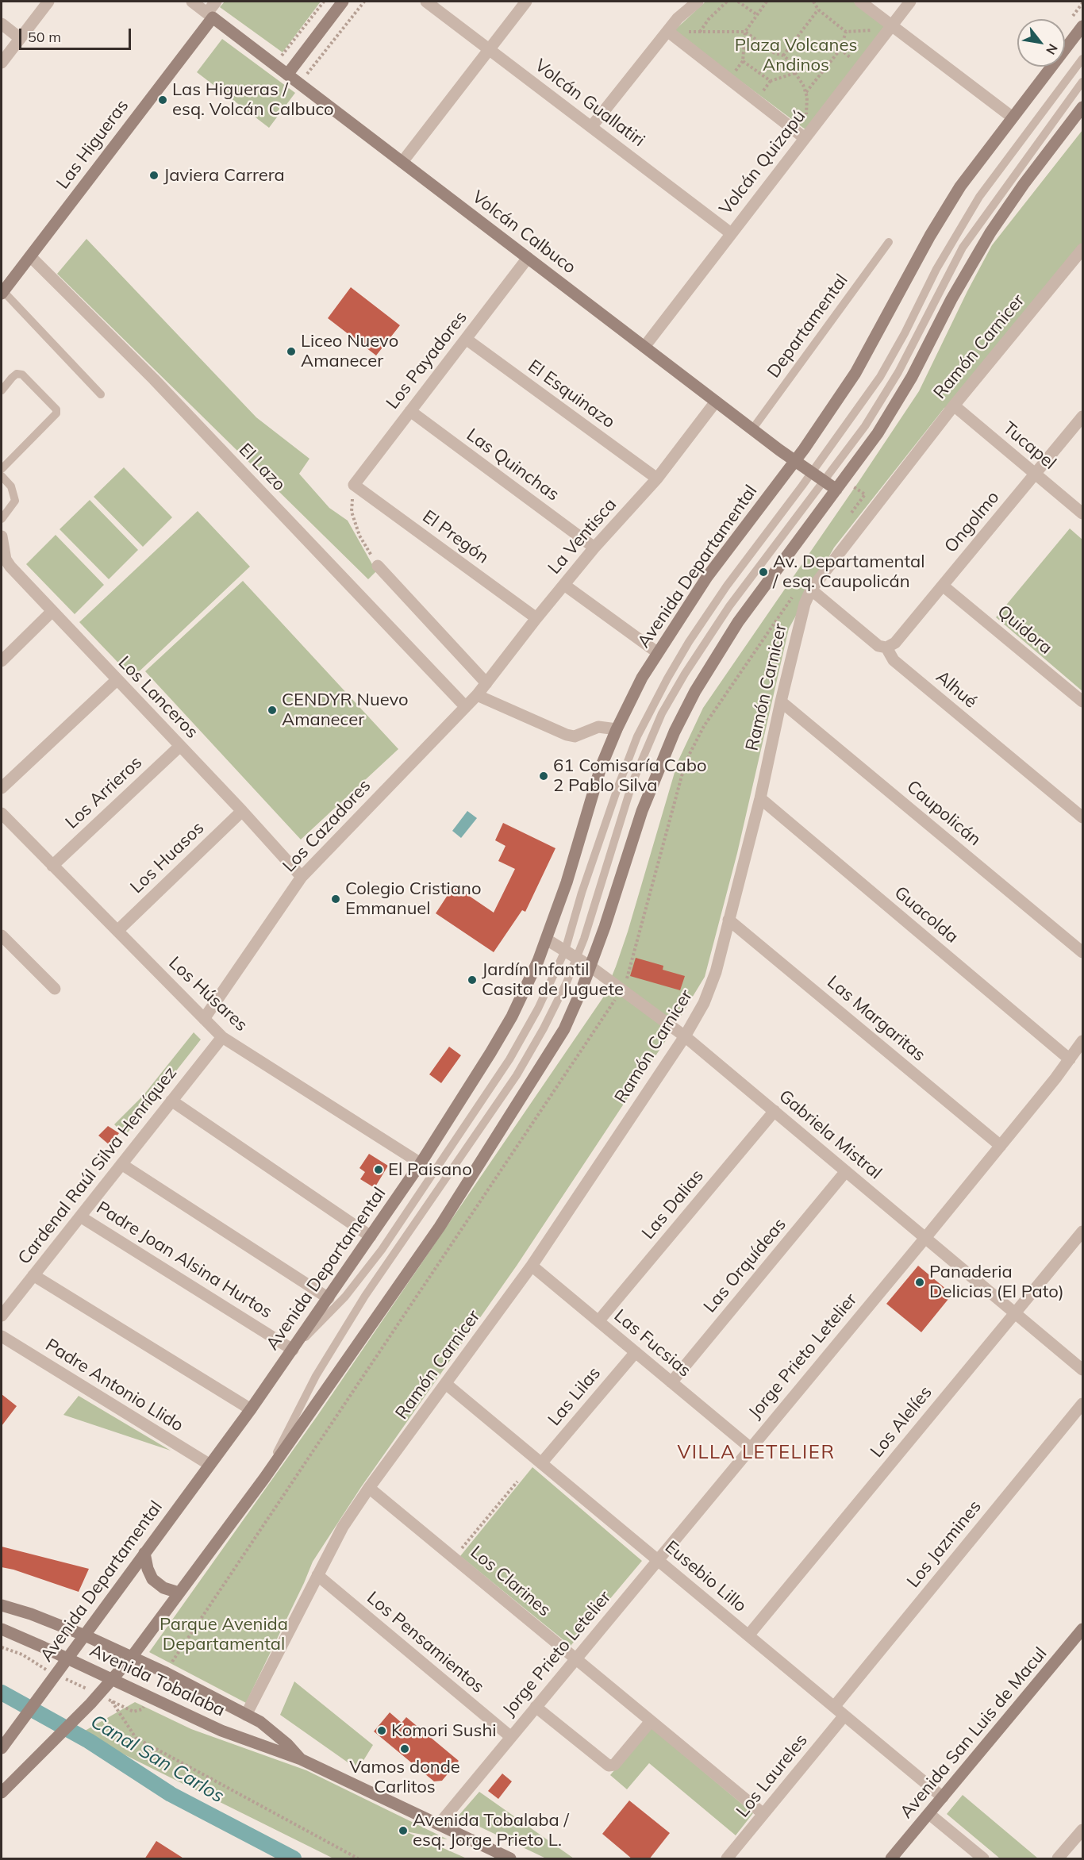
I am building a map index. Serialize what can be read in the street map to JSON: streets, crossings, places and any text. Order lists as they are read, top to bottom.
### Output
{
  "streets": {
    "main road": [
      "Las Higueras",
      "Volcán Calbuco",
      "Avenida Departamental",
      "Avenida Tobalaba",
      "Avenida San Luis de Macul"
    ],
    "street": [
      "Volcán Guallatiri",
      "Volcán Quizapú",
      "Ramón Carnicer",
      "Los Payadores",
      "El Esquinazo",
      "Tucapel",
      "Las Quinchas",
      "El Lazo",
      "Ongolmo",
      "La Ventisca",
      "El Pregón",
      "Quidora",
      "Alhué",
      "Los Lanceros",
      "Los Arrieros",
      "Caupolicán",
      "Los Cazadores",
      "Los Huasos",
      "Guacolda",
      "Los Húsares",
      "Las Margaritas",
      "Gabriela Mistral",
      "Cardenal Raúl Silva Henríquez",
      "Las Dalias",
      "Padre Joan Alsina Hurtos",
      "Las Orquídeas",
      "Las Fucsias",
      "Jorge Prieto Letelier",
      "Padre Antonio Llido",
      "Las Lilas",
      "Los Alelíes",
      "Los Jazmines",
      "Eusebio Lillo",
      "Los Clarines",
      "Los Pensamientos",
      "Los Laureles"
    ],
    "lane": ["Departamental"]
  },
  "crossings": [
    ["Volcán Guallatiri", "Volcán Quizapú"],
    ["Las Higueras", "Volcán Calbuco"],
    ["Las Higueras", "El Lazo"],
    ["Volcán Quizapú", "Volcán Calbuco"],
    ["Volcán Calbuco", "Departamental"],
    ["Volcán Calbuco", "Los Payadores"],
    ["Volcán Calbuco", "La Ventisca"],
    ["Volcán Calbuco", "Avenida Departamental"],
    ["Ramón Carnicer", "Tucapel"],
    ["Ramón Carnicer", "Alhué"],
    ["Ramón Carnicer", "Caupolicán"],
    ["Ramón Carnicer", "Guacolda"],
    ["Ramón Carnicer", "Las Margaritas"],
    ["Ramón Carnicer", "Gabriela Mistral"],
    ["Ramón Carnicer", "Las Fucsias"],
    ["Ramón Carnicer", "Eusebio Lillo"],
    ["Ramón Carnicer", "Los Clarines"],
    ["Ramón Carnicer", "Los Pensamientos"],
    ["Ramón Carnicer", "Avenida Tobalaba"],
    ["Los Payadores", "El Esquinazo"],
    ["Los Payadores", "Las Quinchas"],
    ["Los Payadores", "El Pregón"],
    ["El Esquinazo", "La Ventisca"],
    ["Tucapel", "Ongolmo"],
    ["Las Quinchas", "La Ventisca"],
    ["El Lazo", "Los Cazadores"],
    ["Ongolmo", "Quidora"],
    ["Ongolmo", "Alhué"],
    ["La Ventisca", "El Pregón"],
    ["La Ventisca", "Los Cazadores"],
    ["Avenida Departamental", "Los Húsares"],
    ["Avenida Departamental", "Gabriela Mistral"],
    ["Avenida Departamental", "Padre Joan Alsina Hurtos"],
    ["Avenida Departamental", "Padre Antonio Llido"],
    ["Avenida Departamental", "Avenida Tobalaba"],
    ["Los Lanceros", "Los Arrieros"],
    ["Los Lanceros", "Los Cazadores"],
    ["Los Lanceros", "Los Huasos"],
    ["Los Arrieros", "Los Húsares"],
    ["Los Cazadores", "Los Húsares"],
    ["Los Huasos", "Los Húsares"],
    ["Guacolda", "Jorge Prieto Letelier"],
    ["Los Húsares", "Cardenal Raúl Silva Henríquez"],
    ["Las Margaritas", "Jorge Prieto Letelier"],
    ["Gabriela Mistral", "Las Dalias"],
    ["Gabriela Mistral", "Las Orquídeas"],
    ["Gabriela Mistral", "Jorge Prieto Letelier"],
    ["Gabriela Mistral", "Los Alelíes"],
    ["Cardenal Raúl Silva Henríquez", "Padre Joan Alsina Hurtos"],
    ["Las Dalias", "Las Fucsias"],
    ["Las Orquídeas", "Las Fucsias"],
    ["Las Fucsias", "Jorge Prieto Letelier"],
    ["Las Fucsias", "Las Lilas"],
    ["Jorge Prieto Letelier", "Eusebio Lillo"],
    ["Jorge Prieto Letelier", "Los Clarines"],
    ["Jorge Prieto Letelier", "Los Pensamientos"],
    ["Jorge Prieto Letelier", "Avenida Tobalaba"],
    ["Las Lilas", "Eusebio Lillo"],
    ["Los Alelíes", "Eusebio Lillo"],
    ["Los Jazmines", "Eusebio Lillo"],
    ["Eusebio Lillo", "Avenida San Luis de Macul"],
    ["Eusebio Lillo", "Los Laureles"],
    ["Los Clarines", "Los Laureles"]
  ],
  "districts": ["VILLA LETELIER"],
  "water": ["Canal San Carlos"],
  "parks": ["Plaza Volcanes Andinos", "Parque Avenida Departamental"],
  "places": [
    "Las Higueras / esq. Volcán Calbuco",
    "Javiera Carrera",
    "Liceo Nuevo Amanecer",
    "Av. Departamental / esq. Caupolicán",
    "CENDYR Nuevo Amanecer",
    "61 Comisaría Cabo 2 Pablo Silva",
    "Colegio Cristiano Emmanuel",
    "Jardín Infantil Casita de Juguete",
    "El Paisano",
    "Panaderia Delicias (El Pato)",
    "Komori Sushi",
    "Vamos donde Carlitos",
    "Avenida Tobalaba / esq. Jorge Prieto L."
  ],
  "scale_bar": "50 m",
  "north": "bottom right"
}
